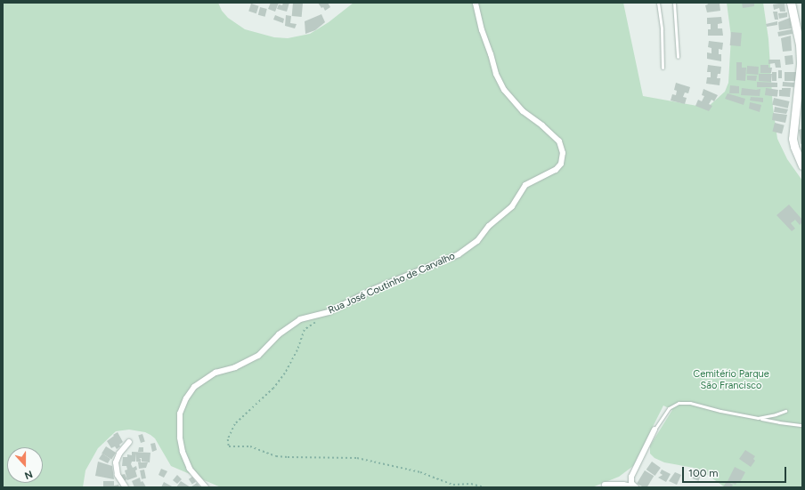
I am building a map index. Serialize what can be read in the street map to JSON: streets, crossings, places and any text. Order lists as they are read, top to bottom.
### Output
{
  "streets": {
    "street": ["Rua José Coutinho de Carvalho"]
  },
  "parks": ["Cemitério Parque São Francisco"],
  "scale_bar": "100 m",
  "north": "bottom"
}
